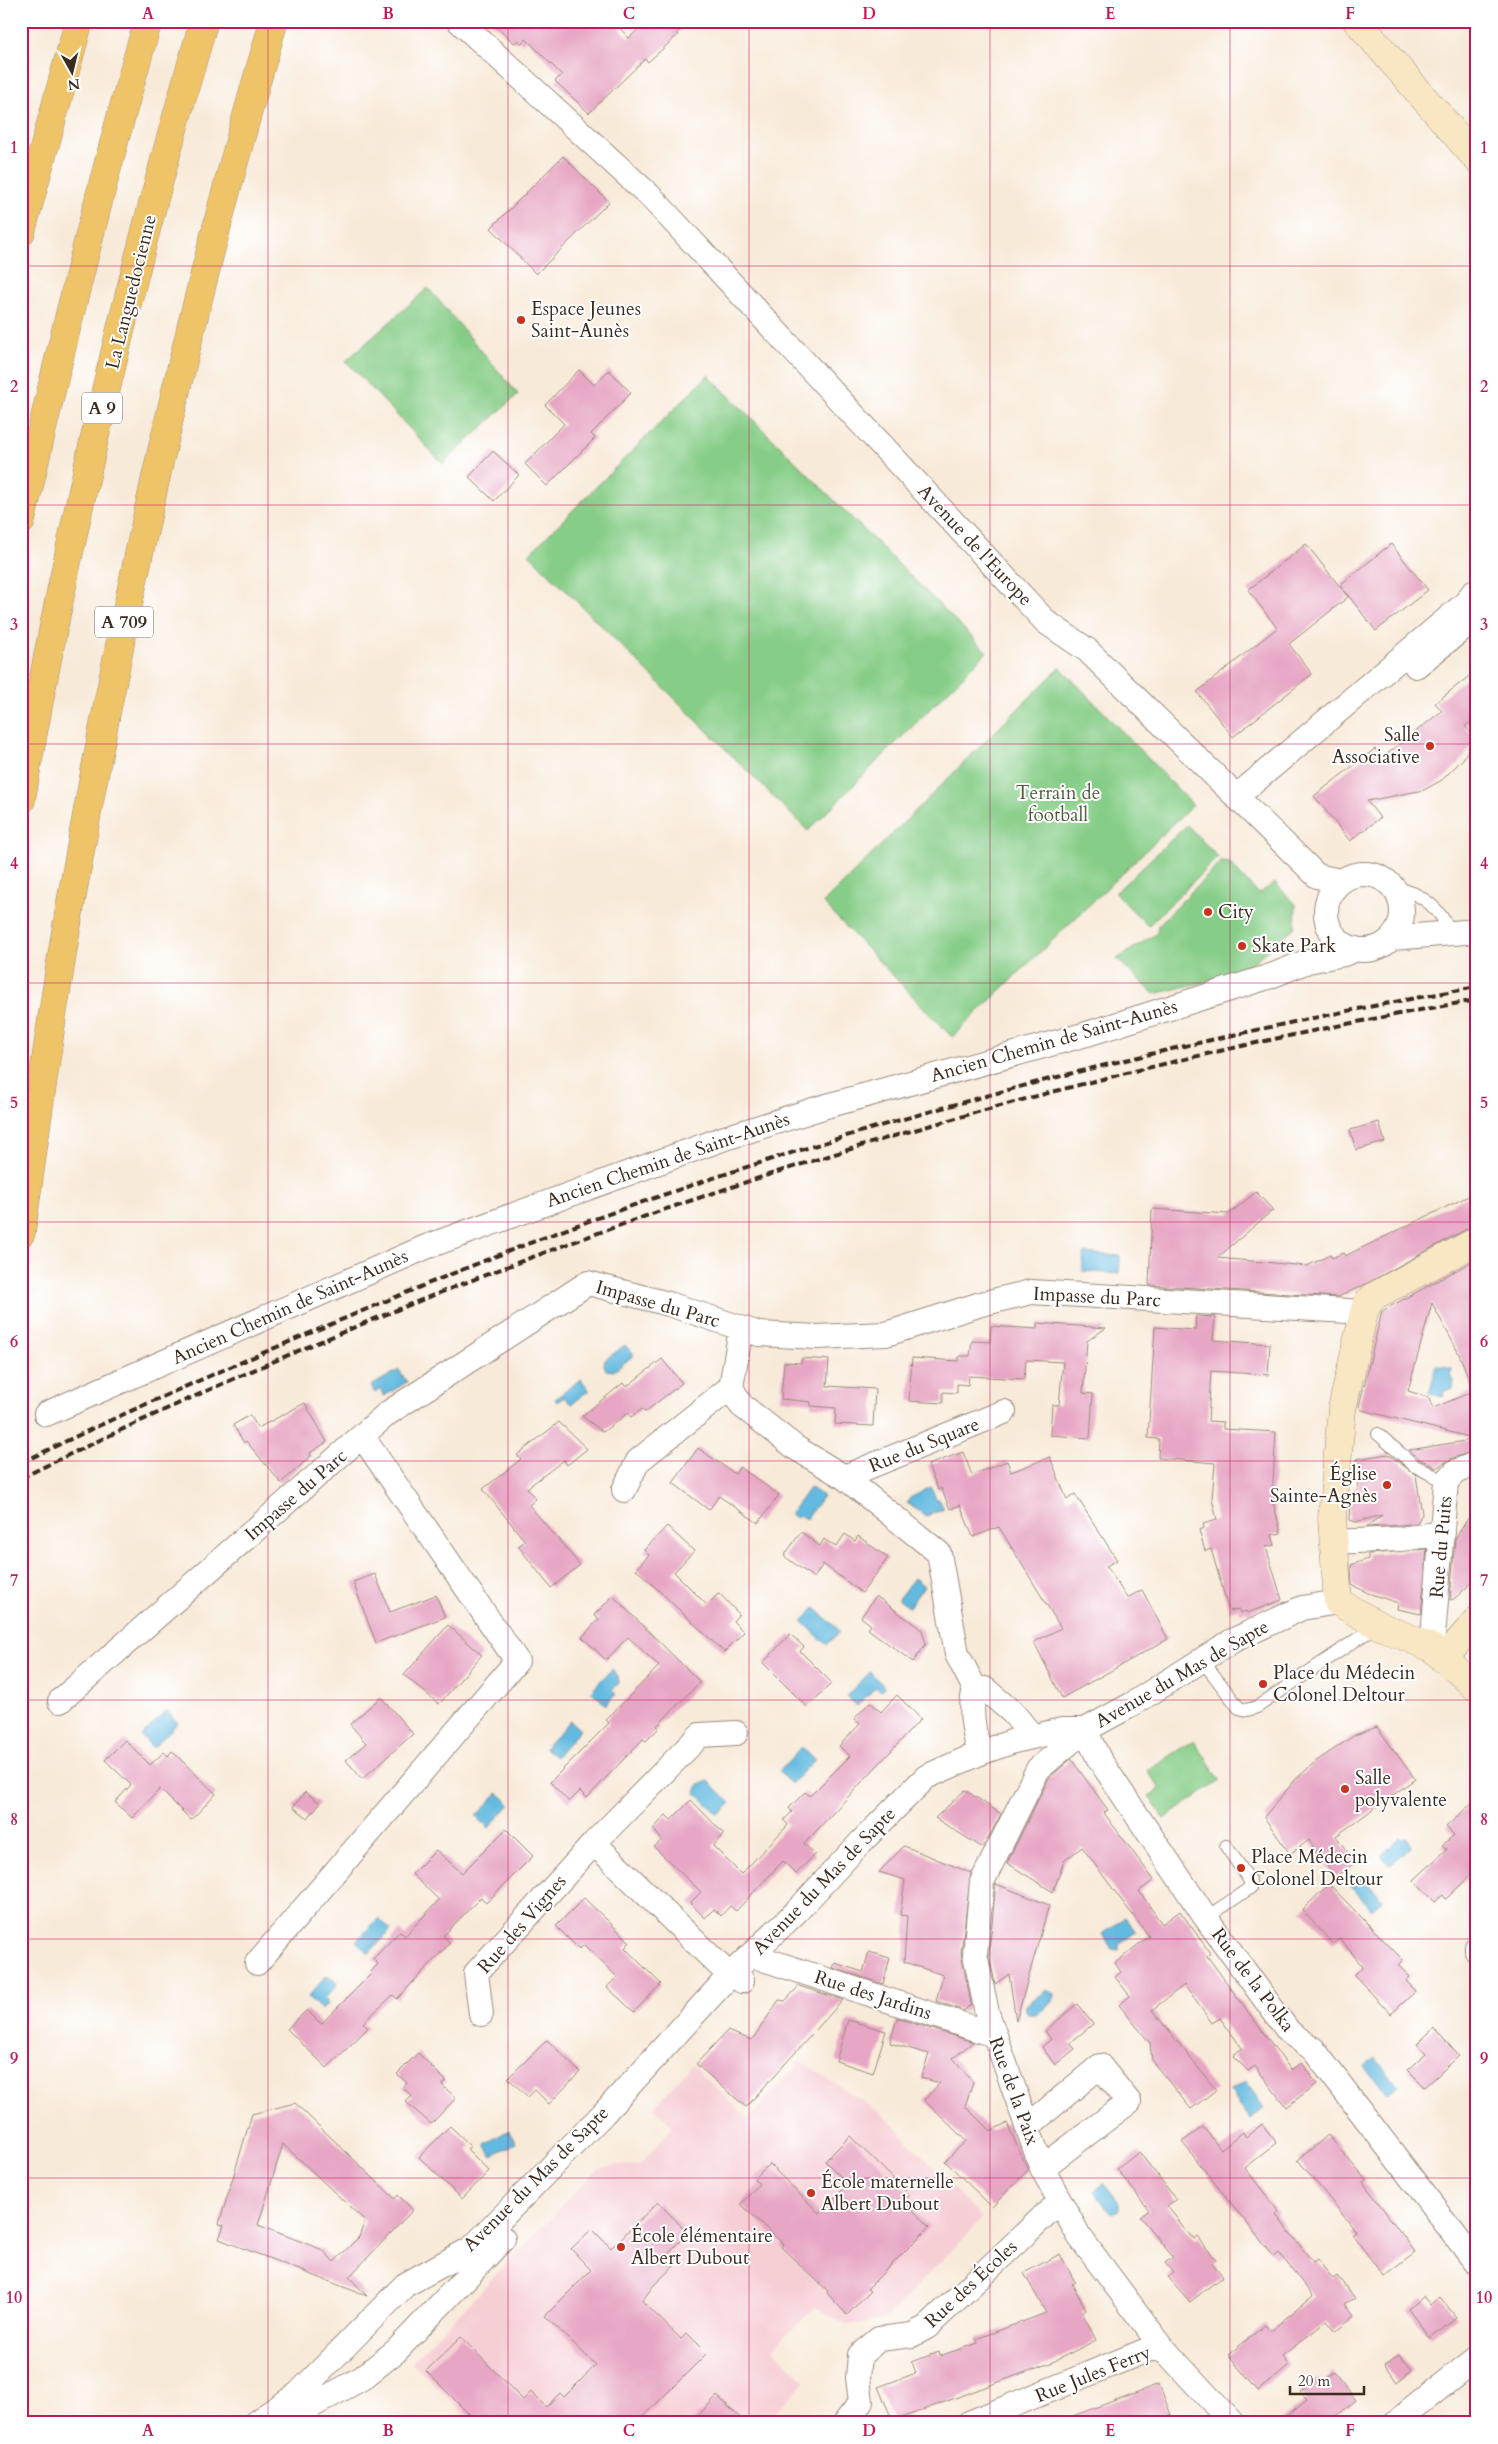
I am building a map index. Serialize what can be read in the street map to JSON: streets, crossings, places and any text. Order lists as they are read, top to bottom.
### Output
{
  "streets": {
    "highway": ["La Languedocienne", "A 9", "A 709"],
    "street": [
      "Avenue de l'Europe",
      "Ancien Chemin de Saint-Aunès",
      "Impasse du Parc",
      "Rue du Square",
      "Rue du Puits",
      "Avenue du Mas de Sapte",
      "Rue des Vignes",
      "Rue de la Polka",
      "Rue des Jardins",
      "Rue de la Paix",
      "Rue des Écoles",
      "Rue Jules Ferry"
    ]
  },
  "crossings": [
    ["Avenue de l'Europe", "Ancien Chemin de Saint-Aunès"],
    ["Avenue du Mas de Sapte", "Rue de la Polka"],
    ["Avenue du Mas de Sapte", "Rue des Jardins"],
    ["Avenue du Mas de Sapte", "Rue de la Paix"],
    ["Rue de la Polka", "Rue de la Paix"],
    ["Rue des Jardins", "Rue de la Paix"],
    ["Rue de la Paix", "Rue des Écoles"],
    ["Rue de la Paix", "Rue Jules Ferry"]
  ],
  "parks": ["Terrain de football"],
  "places": [
    "Espace Jeunes Saint-Aunès",
    "Salle Associative",
    "City",
    "Skate Park",
    "Église Sainte-Agnès",
    "Place du Médecin Colonel Deltour",
    "Salle polyvalente",
    "Place Médecin Colonel Deltour",
    "École maternelle Albert Dubout",
    "École élémentaire Albert Dubout"
  ],
  "scale_bar": "20 m",
  "north": "bottom",
  "grid": {
    "columns": [
      "A",
      "B",
      "C",
      "D",
      "E",
      "F"
    ],
    "rows": [
      "1",
      "2",
      "3",
      "4",
      "5",
      "6",
      "7",
      "8",
      "9",
      "10"
    ]
  }
}
